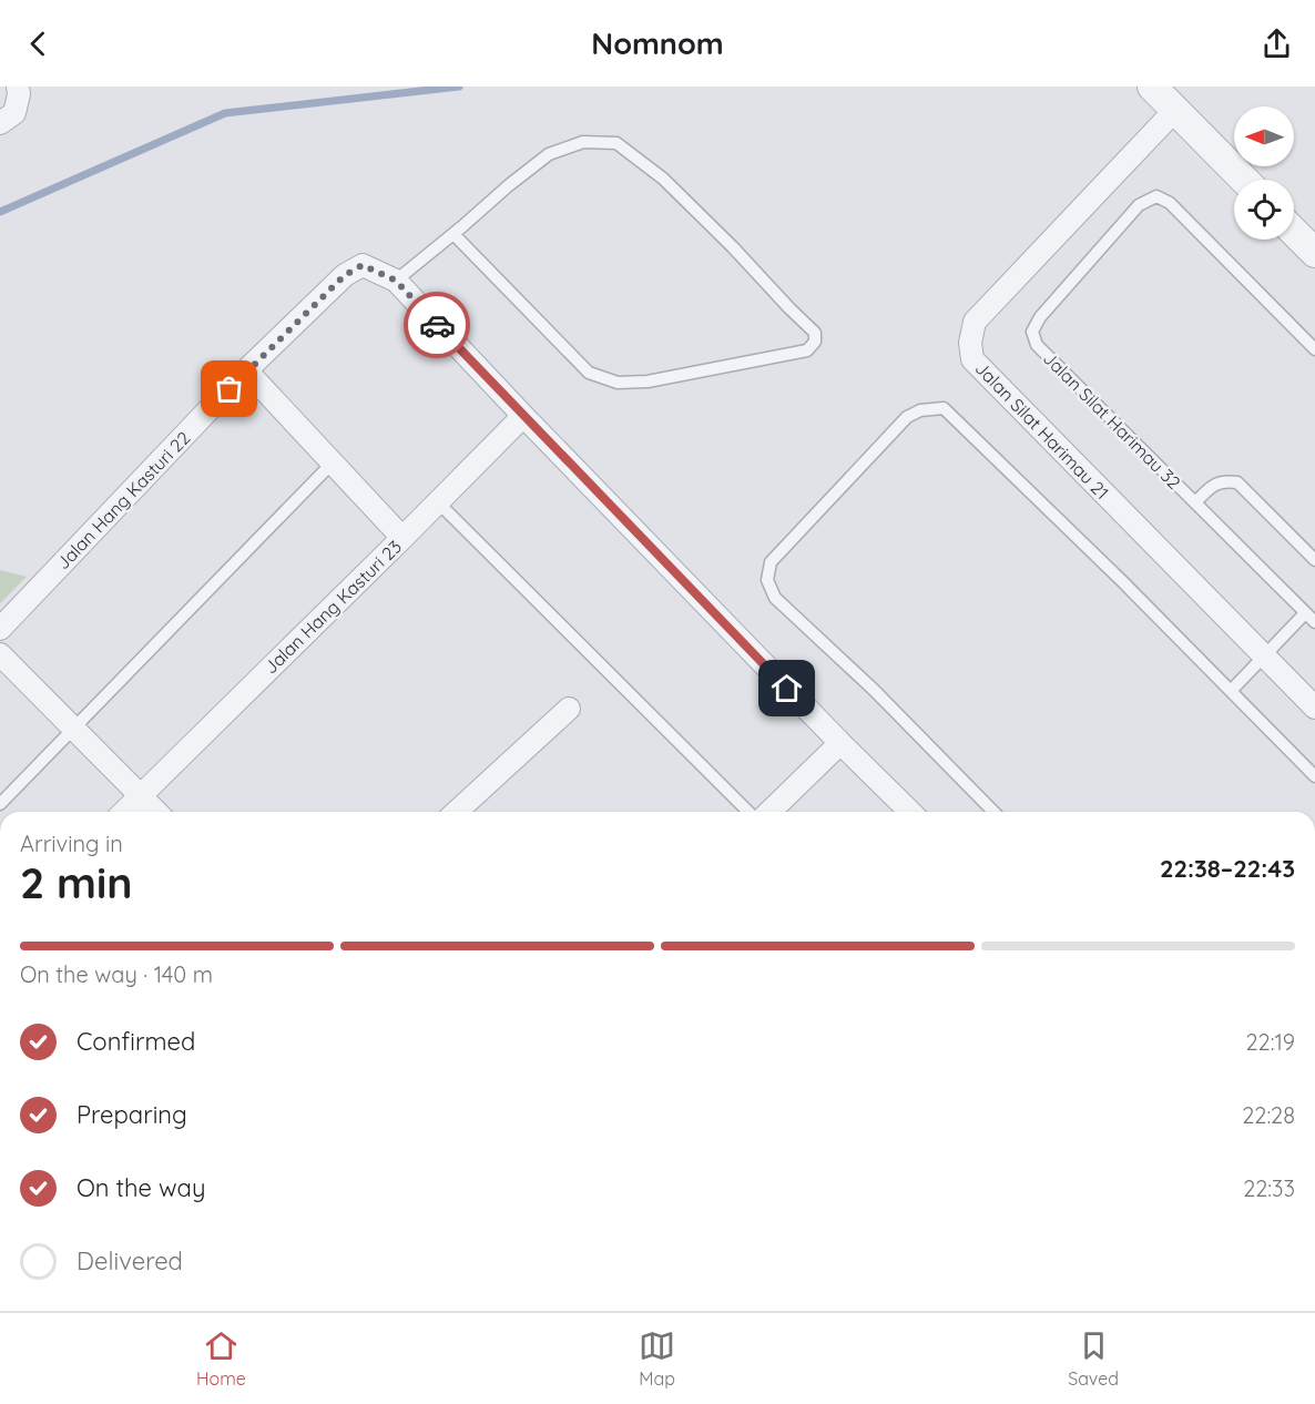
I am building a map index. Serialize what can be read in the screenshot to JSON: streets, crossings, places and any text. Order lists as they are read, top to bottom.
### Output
{
  "streets": {
    "street": ["Jalan Silat Harimau 21", "Jalan Hang Kasturi 22", "Jalan Hang Kasturi 23"],
    "lane": ["Jalan Silat Harimau 32"]
  },
  "north": "left",
  "page": {
    "header": "Nomnom",
    "heading": ["2 min", "Arriving in", "22:38–22:43"],
    "bar": "On the way · 140 m",
    "list": [
      ["Confirmed", "22:19"],
      ["Preparing", "22:28"],
      ["On the way", "22:33"],
      "Delivered"
    ],
    "tabs": ["Home", "Map", "Saved"]
  }
}
